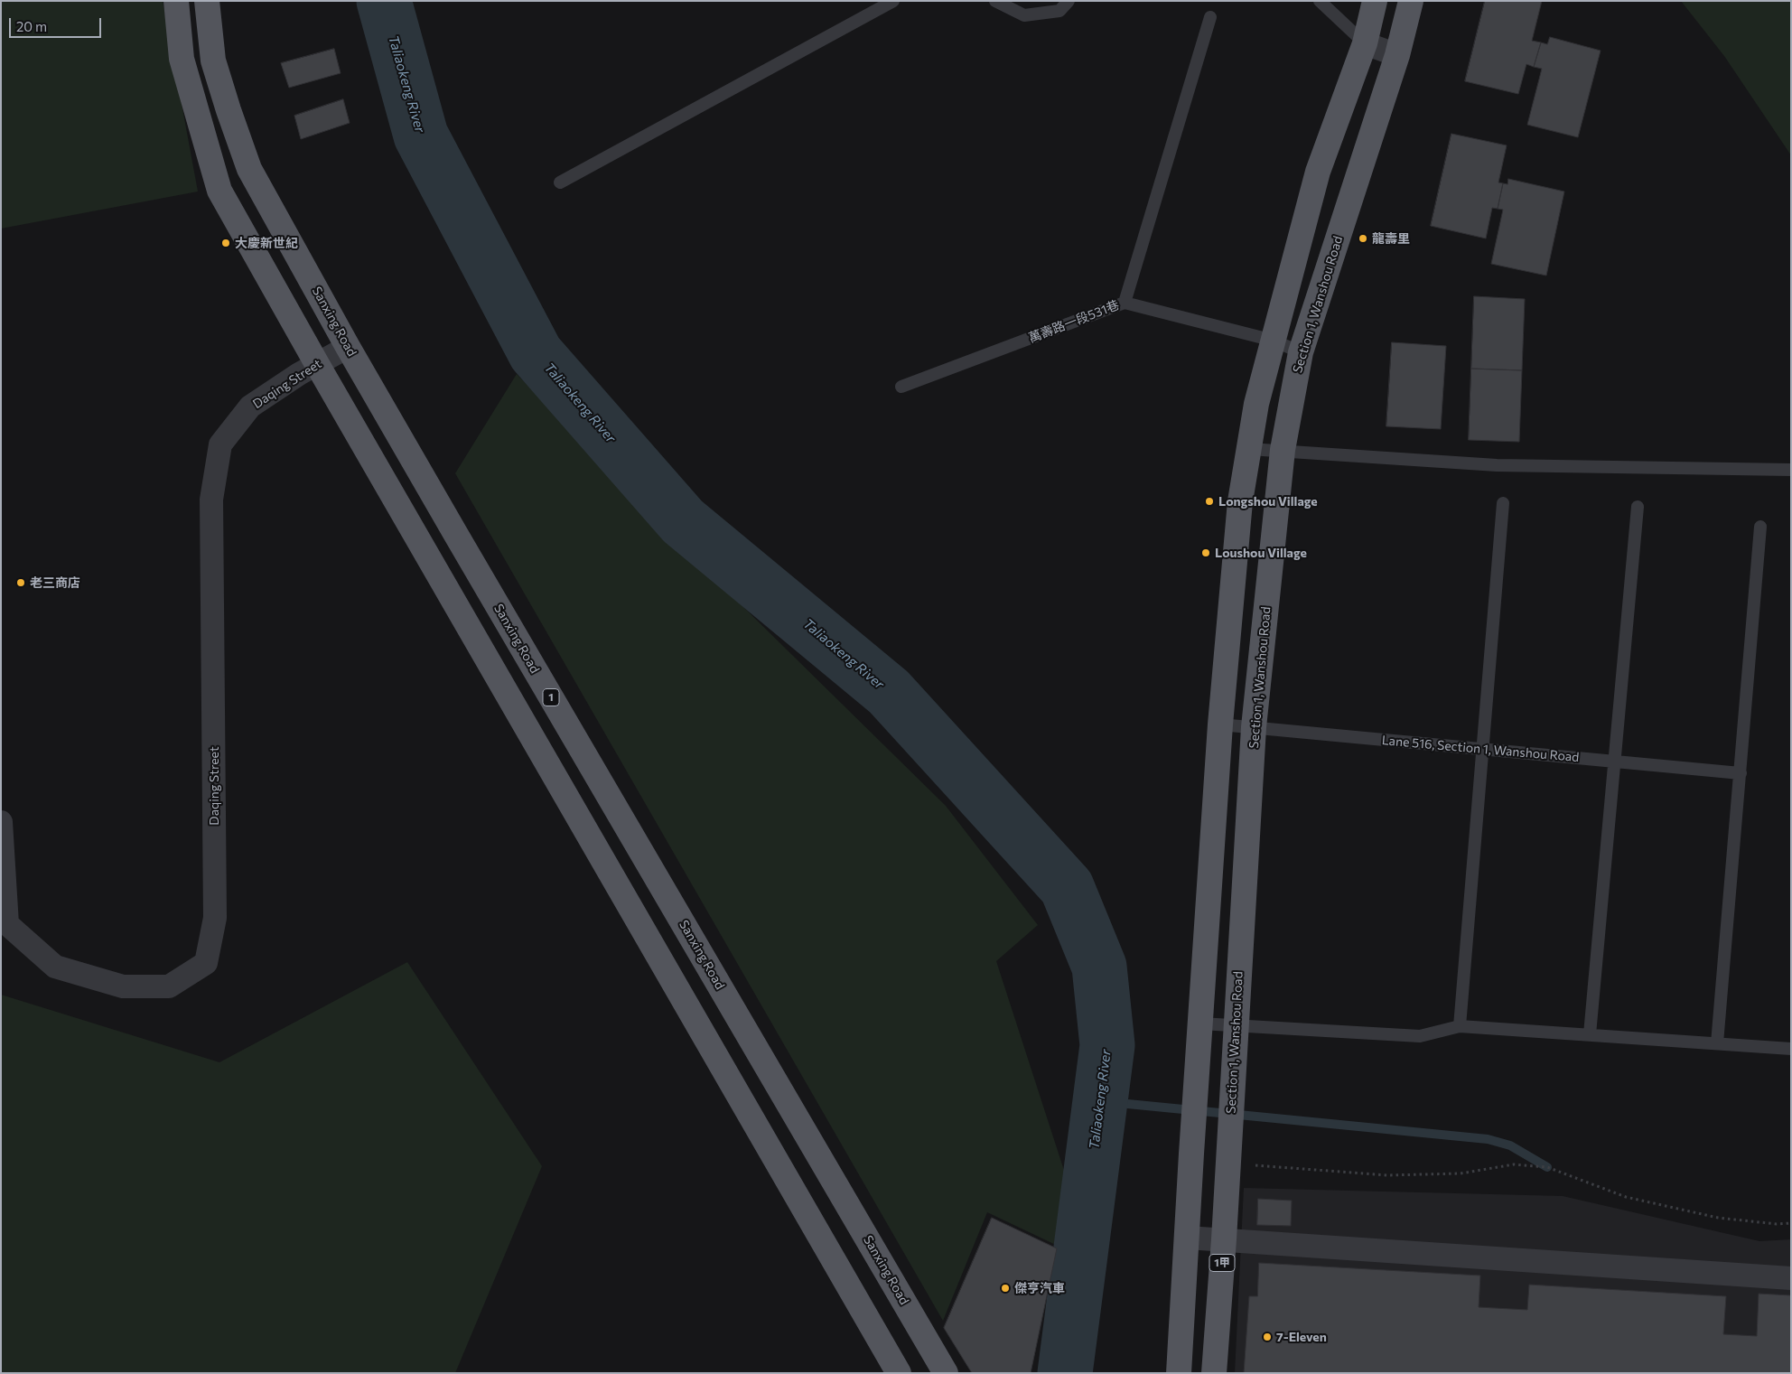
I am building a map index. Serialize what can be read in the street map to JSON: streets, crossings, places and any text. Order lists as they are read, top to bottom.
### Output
{
  "streets": {
    "main road": [
      "Section 1, Wanshou Road",
      "Sanxing Road",
      "1",
      "1甲"
    ],
    "street": ["Daqing Street"],
    "lane": ["萬壽路一段531巷", "Lane 516, Section 1, Wanshou Road"]
  },
  "crossings": [
    ["Section 1, Wanshou Road", "萬壽路一段531巷"],
    ["Section 1, Wanshou Road", "Lane 516, Section 1, Wanshou Road"],
    ["Sanxing Road", "Daqing Street"]
  ],
  "water": ["Taliaokeng River"],
  "places": [
    "龍壽里",
    "大慶新世紀",
    "Longshou Village",
    "Loushou Village",
    "老三商店",
    "傑亨汽車",
    "7-Eleven"
  ],
  "scale_bar": "20 m"
}
